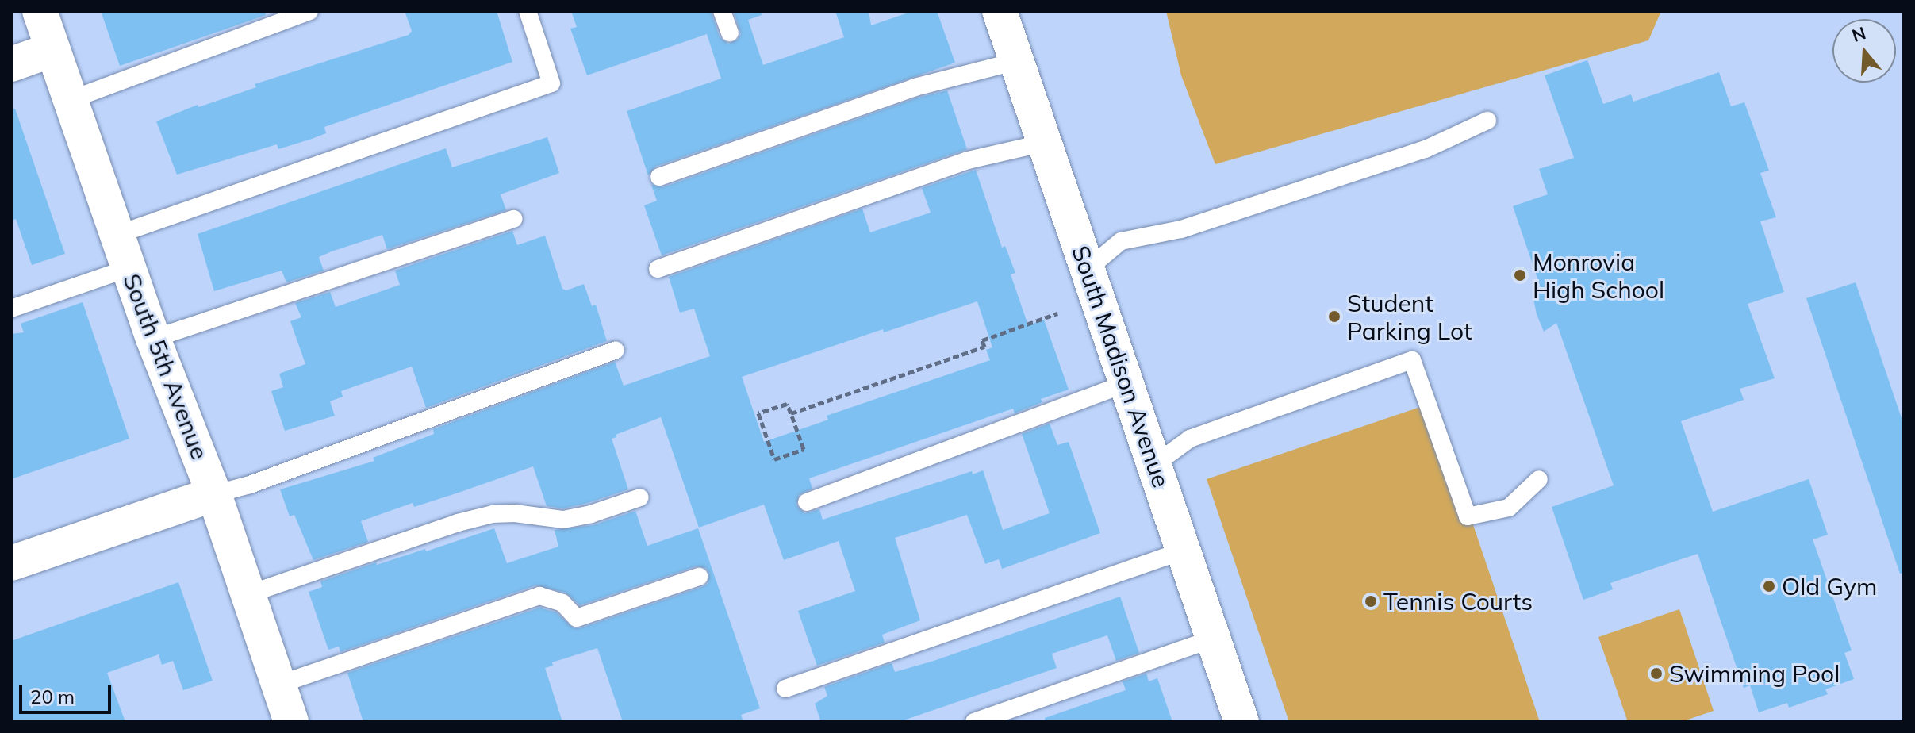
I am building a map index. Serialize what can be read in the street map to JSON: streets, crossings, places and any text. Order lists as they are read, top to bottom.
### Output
{
  "streets": {
    "street": ["South 5th Avenue", "South Madison Avenue"]
  },
  "places": [
    "Monrovia High School",
    "Student Parking Lot",
    "Old Gym",
    "Tennis Courts",
    "Swimming Pool"
  ],
  "scale_bar": "20 m",
  "north": "top"
}
